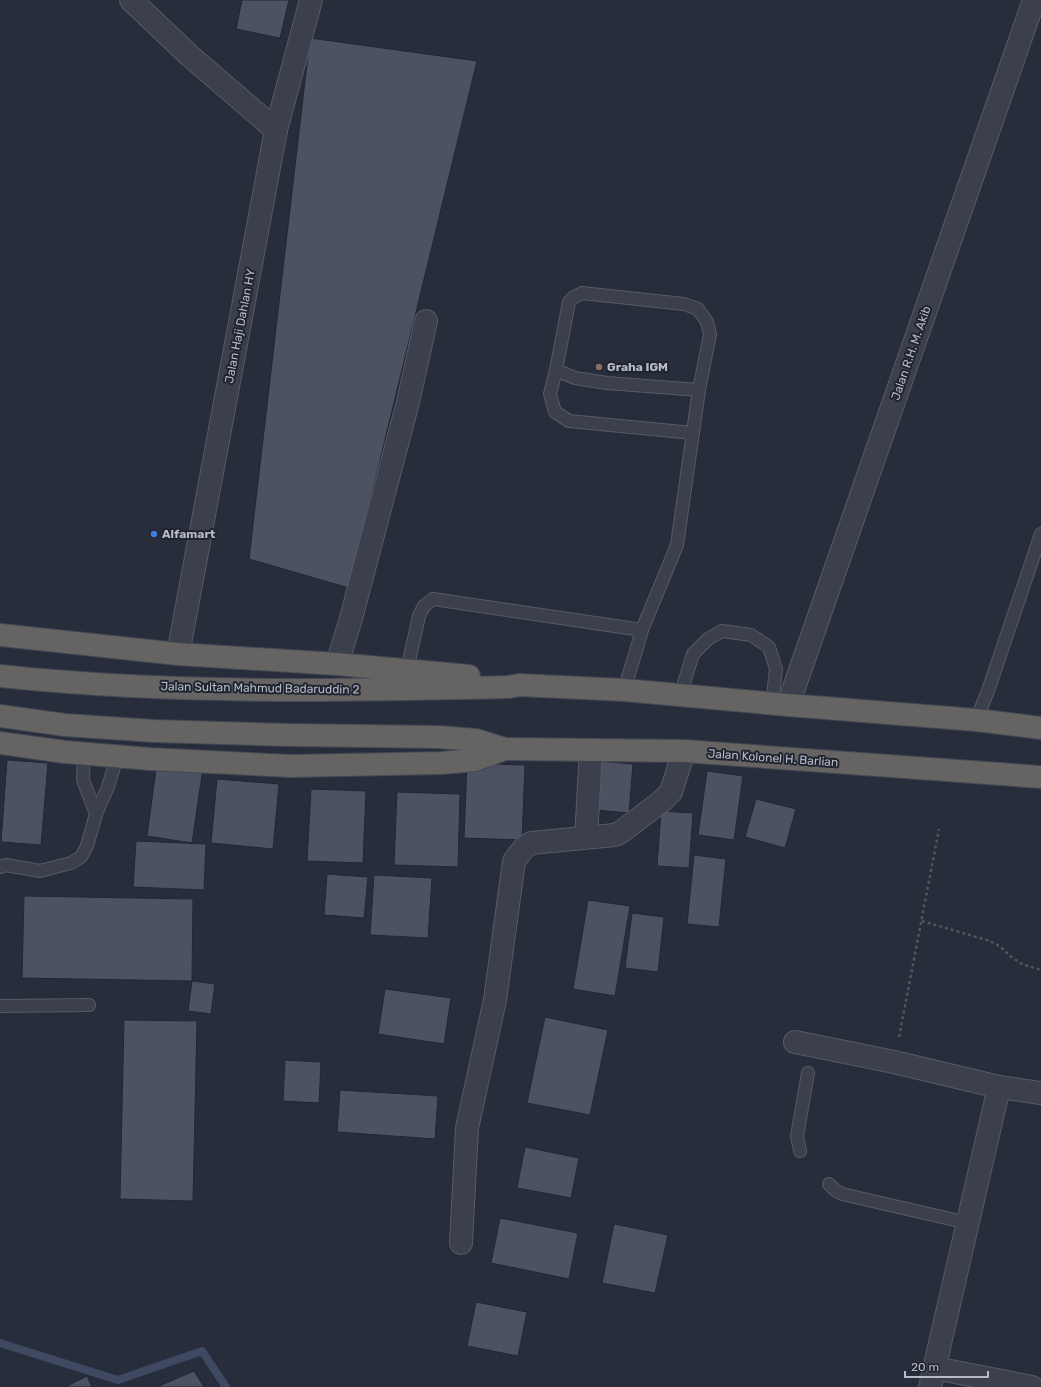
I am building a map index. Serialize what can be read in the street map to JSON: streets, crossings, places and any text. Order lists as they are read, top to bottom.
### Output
{
  "streets": {
    "highway": ["Jalan Sultan Mahmud Badaruddin 2", "Jalan Kolonel H. Barlian"],
    "street": ["Jalan Haji Dahlan HY", "Jalan R.H. M. Akib"]
  },
  "places": ["Graha IGM", "Alfamart"],
  "scale_bar": "20 m"
}
